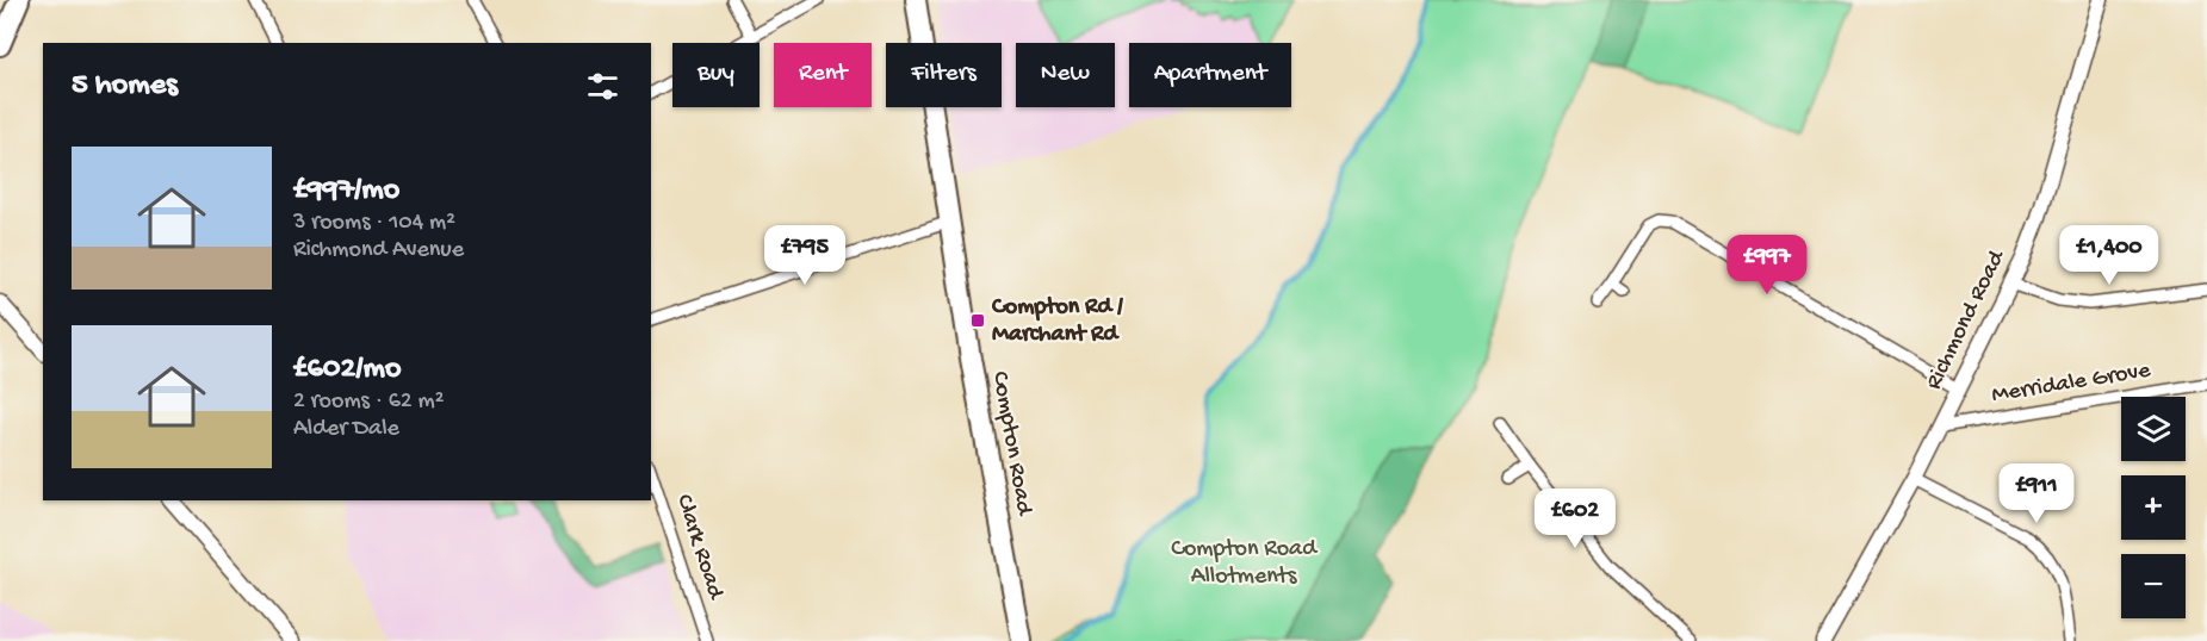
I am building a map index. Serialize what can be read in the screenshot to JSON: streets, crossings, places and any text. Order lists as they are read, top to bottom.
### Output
{
  "streets": {
    "highway": ["Compton Road"],
    "street": ["Richmond Road", "Merridale Grove", "Clark Road"]
  },
  "crossings": [
    ["Richmond Road", "Merridale Grove"]
  ],
  "parks": ["Compton Road Allotments"],
  "places": {
    "transit": ["Compton Rd / Marchant Rd"]
  },
  "page": {
    "chip": [
      "Buy",
      "Rent",
      "Filters",
      "New",
      "Apartment"
    ],
    "heading": "5 homes",
    "list": [
      {
        "name": "£997/mo",
        "note": "3 rooms · 104 m² · Richmond Avenue"
      },
      {
        "name": "£602/mo",
        "note": "2 rooms · 62 m² · Alder Dale"
      }
    ],
    "price": [
      "£795",
      "£1,400",
      "£997",
      "£911",
      "£602"
    ],
    "map_buttons": ["+", "−"]
  }
}
